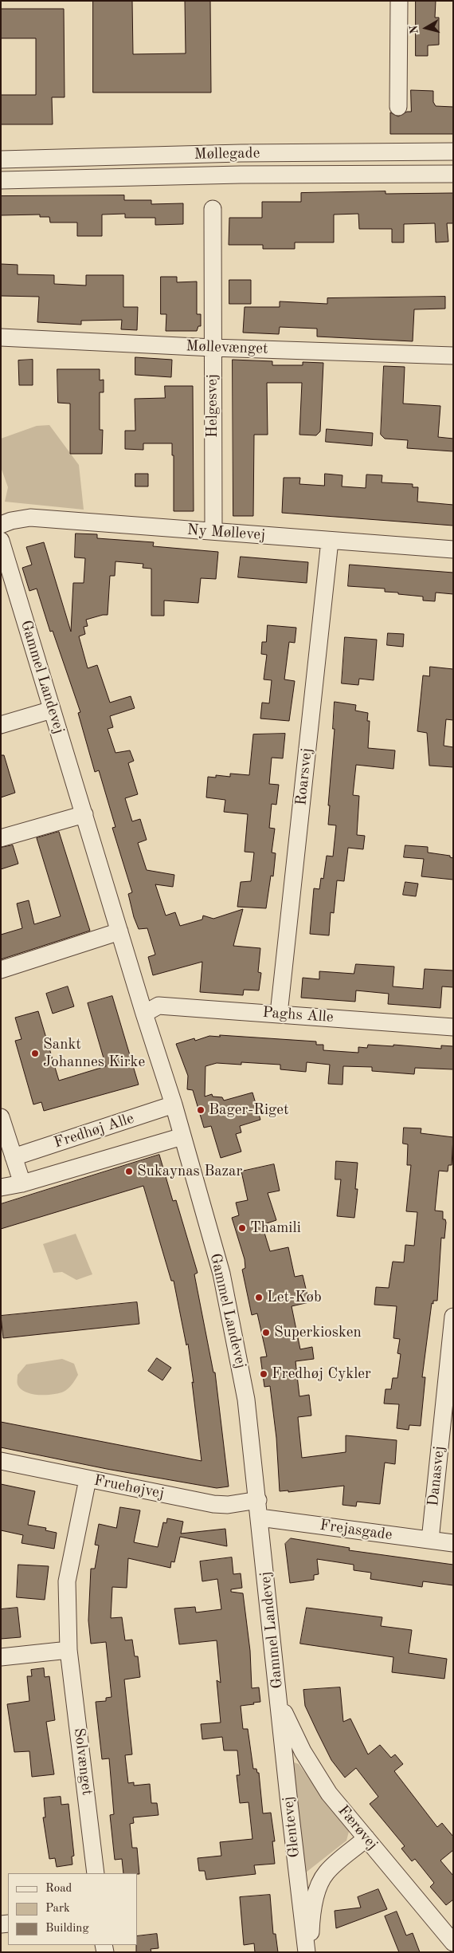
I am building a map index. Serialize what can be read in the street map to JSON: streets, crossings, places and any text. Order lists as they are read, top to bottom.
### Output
{
  "streets": {
    "street": [
      "Møllegade",
      "Møllevænget",
      "Helgesvej",
      "Ny Møllevej",
      "Gammel Landevej",
      "Roarsvej",
      "Paghs Alle",
      "Fredhøj Alle",
      "Danasvej",
      "Fruehøjvej",
      "Frejasgade",
      "Solvænget",
      "Glentevej",
      "Færøvej"
    ]
  },
  "crossings": [
    ["Møllevænget", "Helgesvej"],
    ["Helgesvej", "Ny Møllevej"],
    ["Ny Møllevej", "Roarsvej"],
    ["Gammel Landevej", "Paghs Alle"],
    ["Gammel Landevej", "Fredhøj Alle"],
    ["Gammel Landevej", "Fruehøjvej"],
    ["Gammel Landevej", "Frejasgade"],
    ["Gammel Landevej", "Glentevej"],
    ["Gammel Landevej", "Færøvej"],
    ["Roarsvej", "Paghs Alle"],
    ["Danasvej", "Frejasgade"],
    ["Fruehøjvej", "Solvænget"],
    ["Glentevej", "Færøvej"]
  ],
  "places": [
    "Sankt Johannes Kirke",
    "Bager-Riget",
    "Sukaynas Bazar",
    "Thamili",
    "Let-Køb",
    "Superkiosken",
    "Fredhøj Cykler"
  ],
  "legend": ["Road", "Park", "Building"],
  "north": "left"
}
